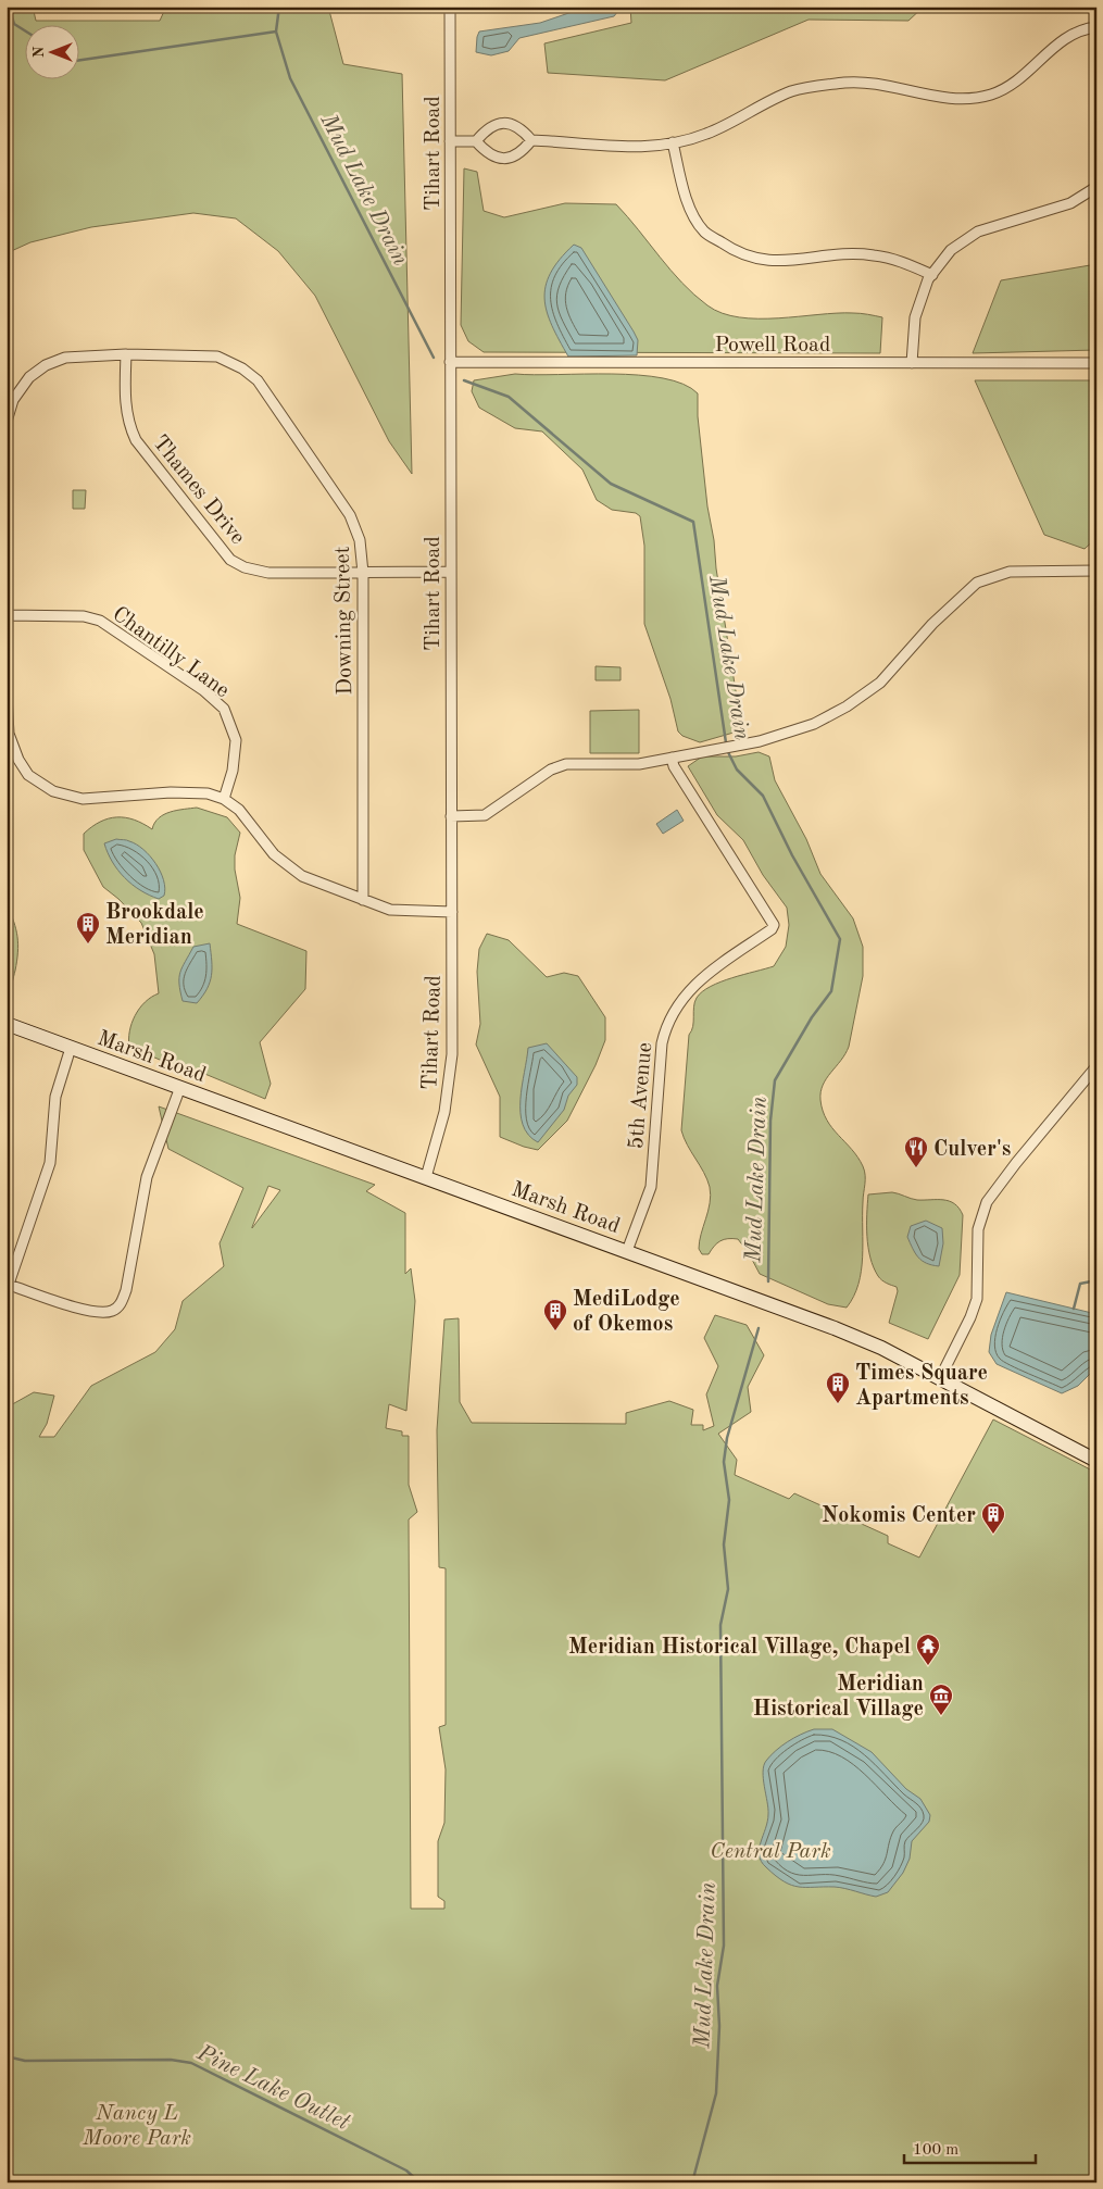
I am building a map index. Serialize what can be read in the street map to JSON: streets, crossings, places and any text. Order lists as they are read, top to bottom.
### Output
{
  "streets": {
    "main road": ["Marsh Road"],
    "street": [
      "Tihart Road",
      "Powell Road",
      "Thames Drive",
      "Downing Street",
      "Chantilly Lane",
      "5th Avenue"
    ]
  },
  "crossings": [
    ["Tihart Road", "Powell Road"],
    ["Tihart Road", "Thames Drive"],
    ["Tihart Road", "Marsh Road"],
    ["Thames Drive", "Downing Street"],
    ["Marsh Road", "5th Avenue"]
  ],
  "water": ["Mud Lake Drain", "Pine Lake Outlet"],
  "parks": ["Central Park", "Nancy L Moore Park"],
  "places": {
    "building": [
      "Brookdale Meridian",
      "MediLodge of Okemos",
      "Times Square Apartments",
      "Nokomis Center"
    ],
    "restaurant": ["Culver's"],
    "temple": ["Meridian Historical Village, Chapel"],
    "museum": ["Meridian Historical Village"]
  },
  "scale_bar": "100 m",
  "north": "left"
}
